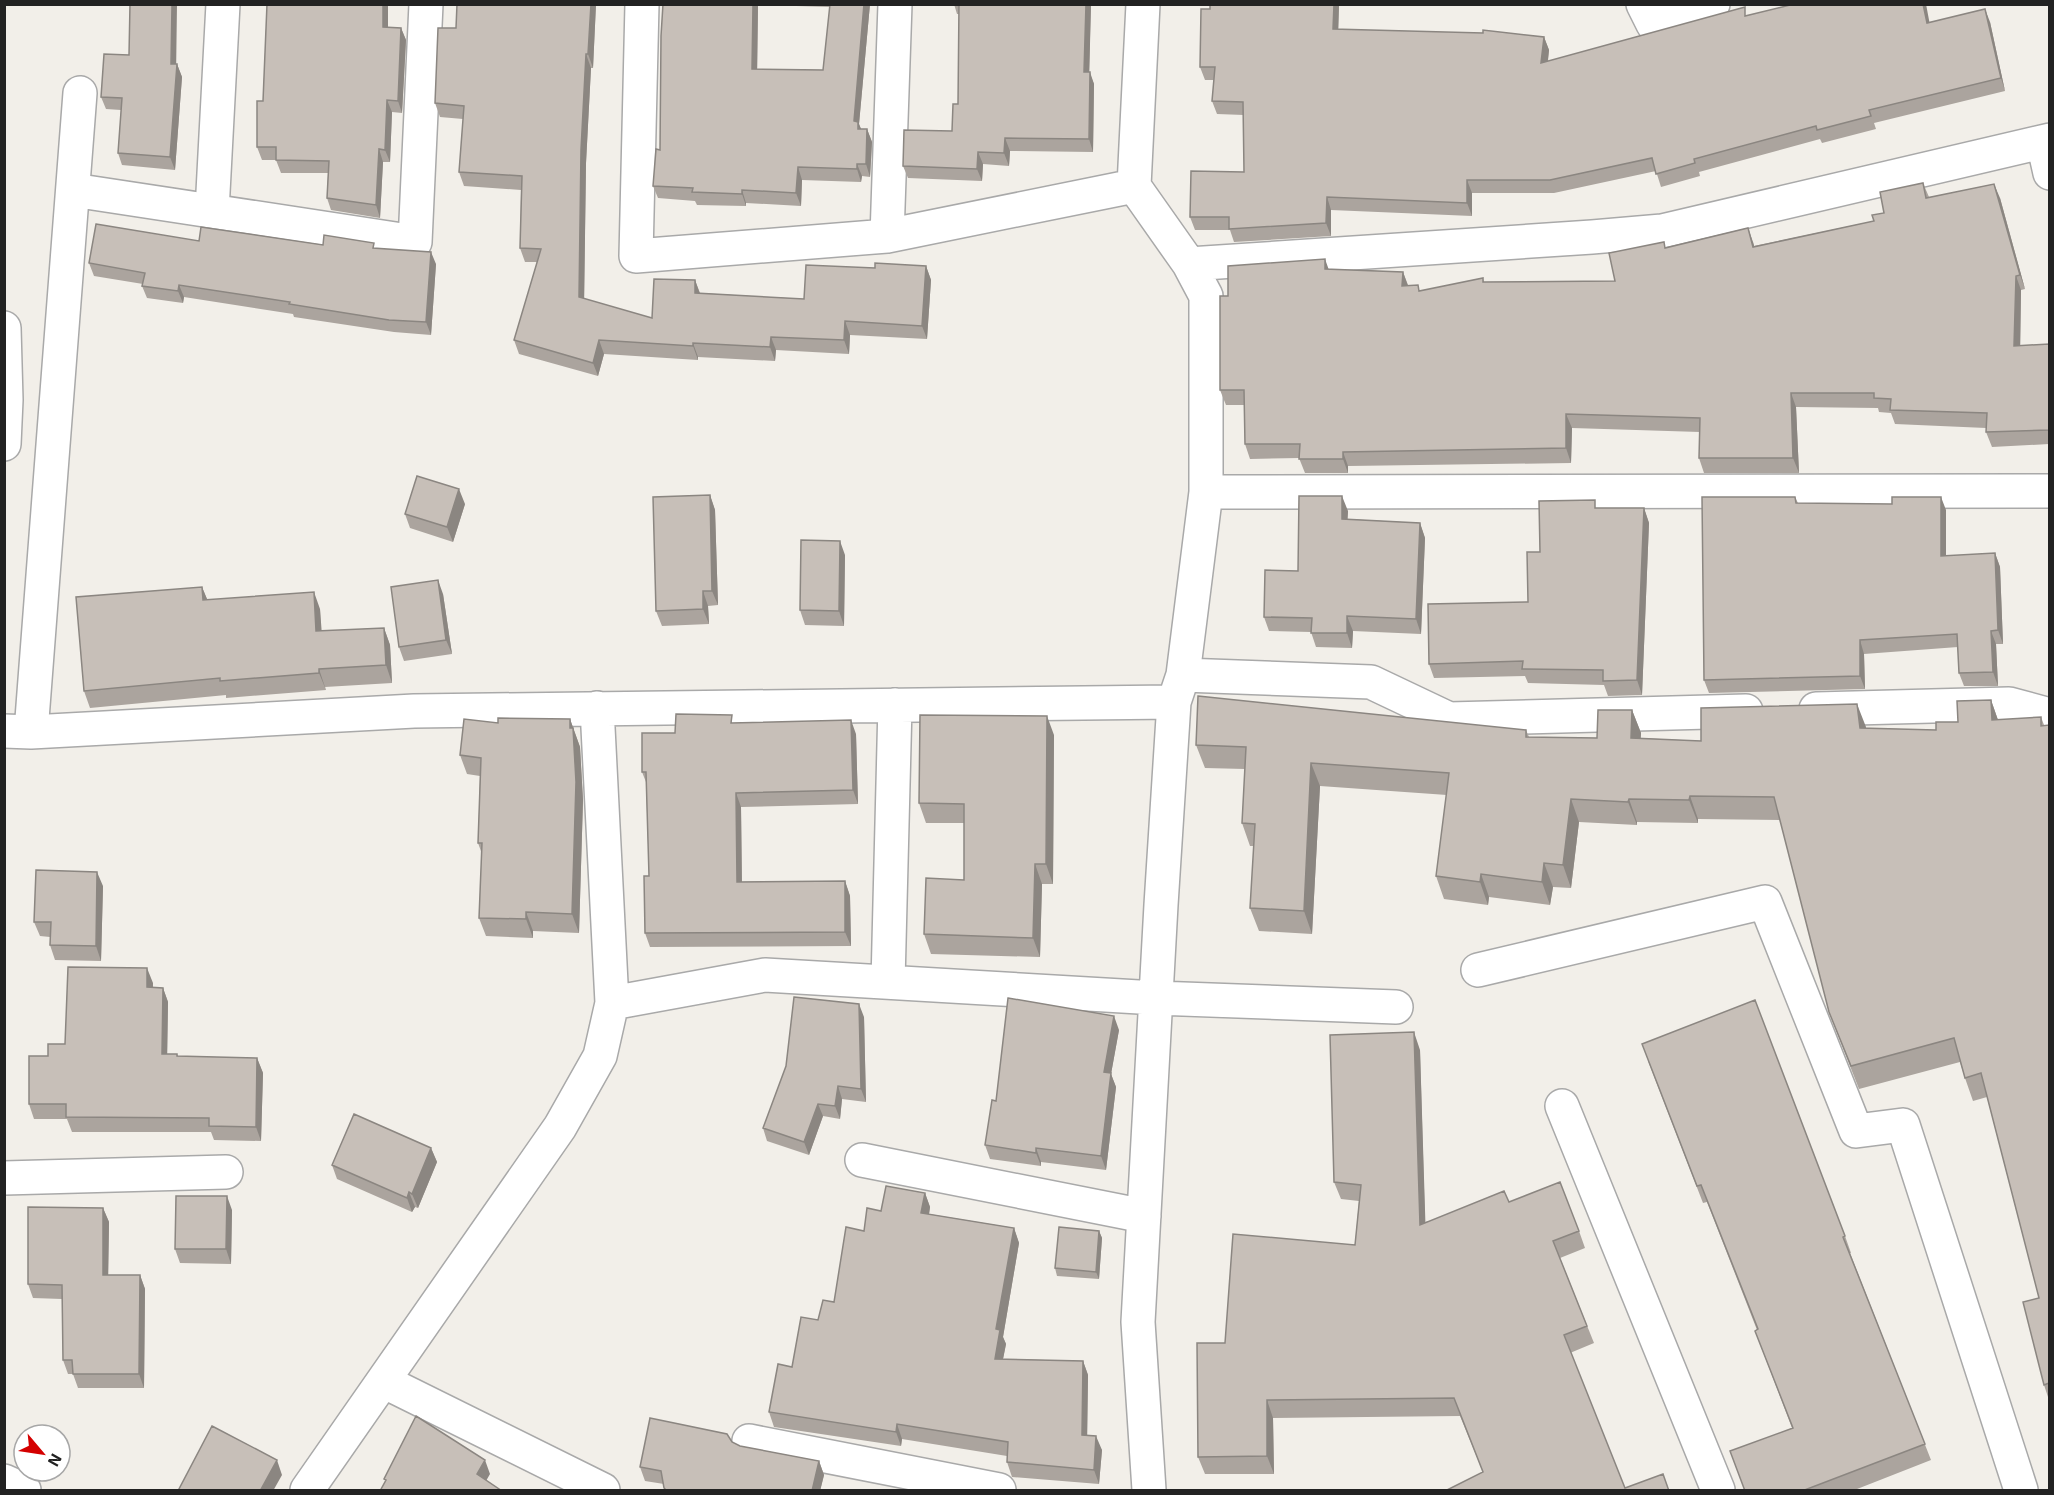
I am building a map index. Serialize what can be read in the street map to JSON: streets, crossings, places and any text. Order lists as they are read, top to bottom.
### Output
{
  "north": "bottom right"
}
